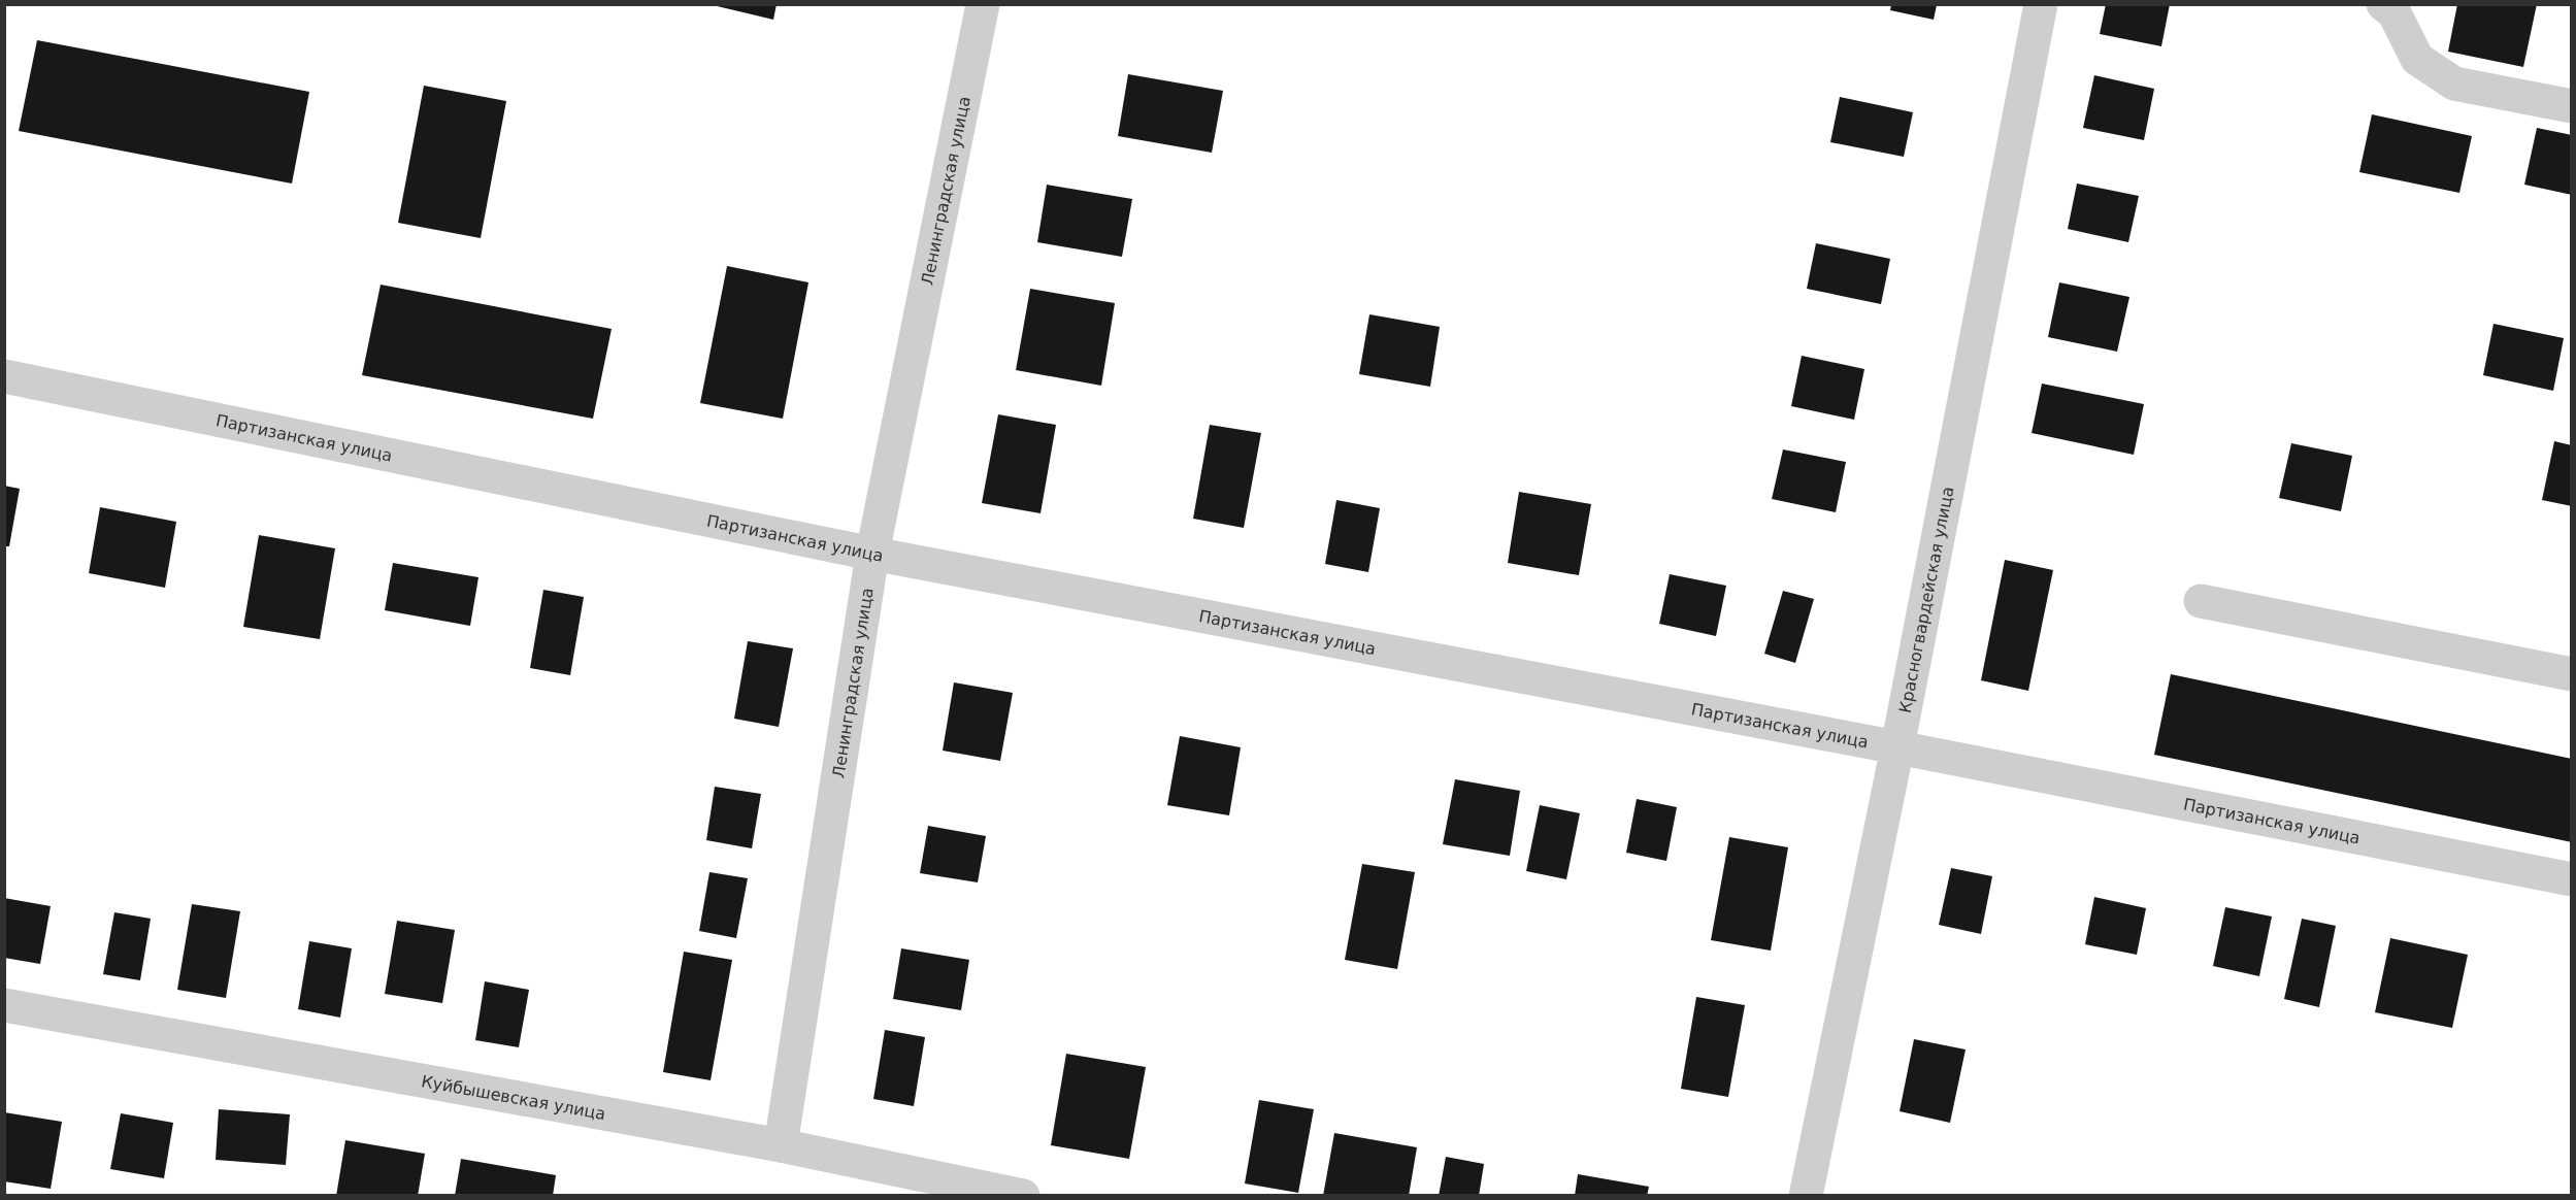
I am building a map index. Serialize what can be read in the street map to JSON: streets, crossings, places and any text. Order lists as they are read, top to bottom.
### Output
{
  "streets": {
    "street": [
      "Ленинградская улица",
      "Партизанская улица",
      "Красногвардейская улица",
      "Куйбышевская улица"
    ]
  },
  "crossings": [
    ["Ленинградская улица", "Партизанская улица"],
    ["Ленинградская улица", "Куйбышевская улица"],
    ["Партизанская улица", "Красногвардейская улица"]
  ]
}
